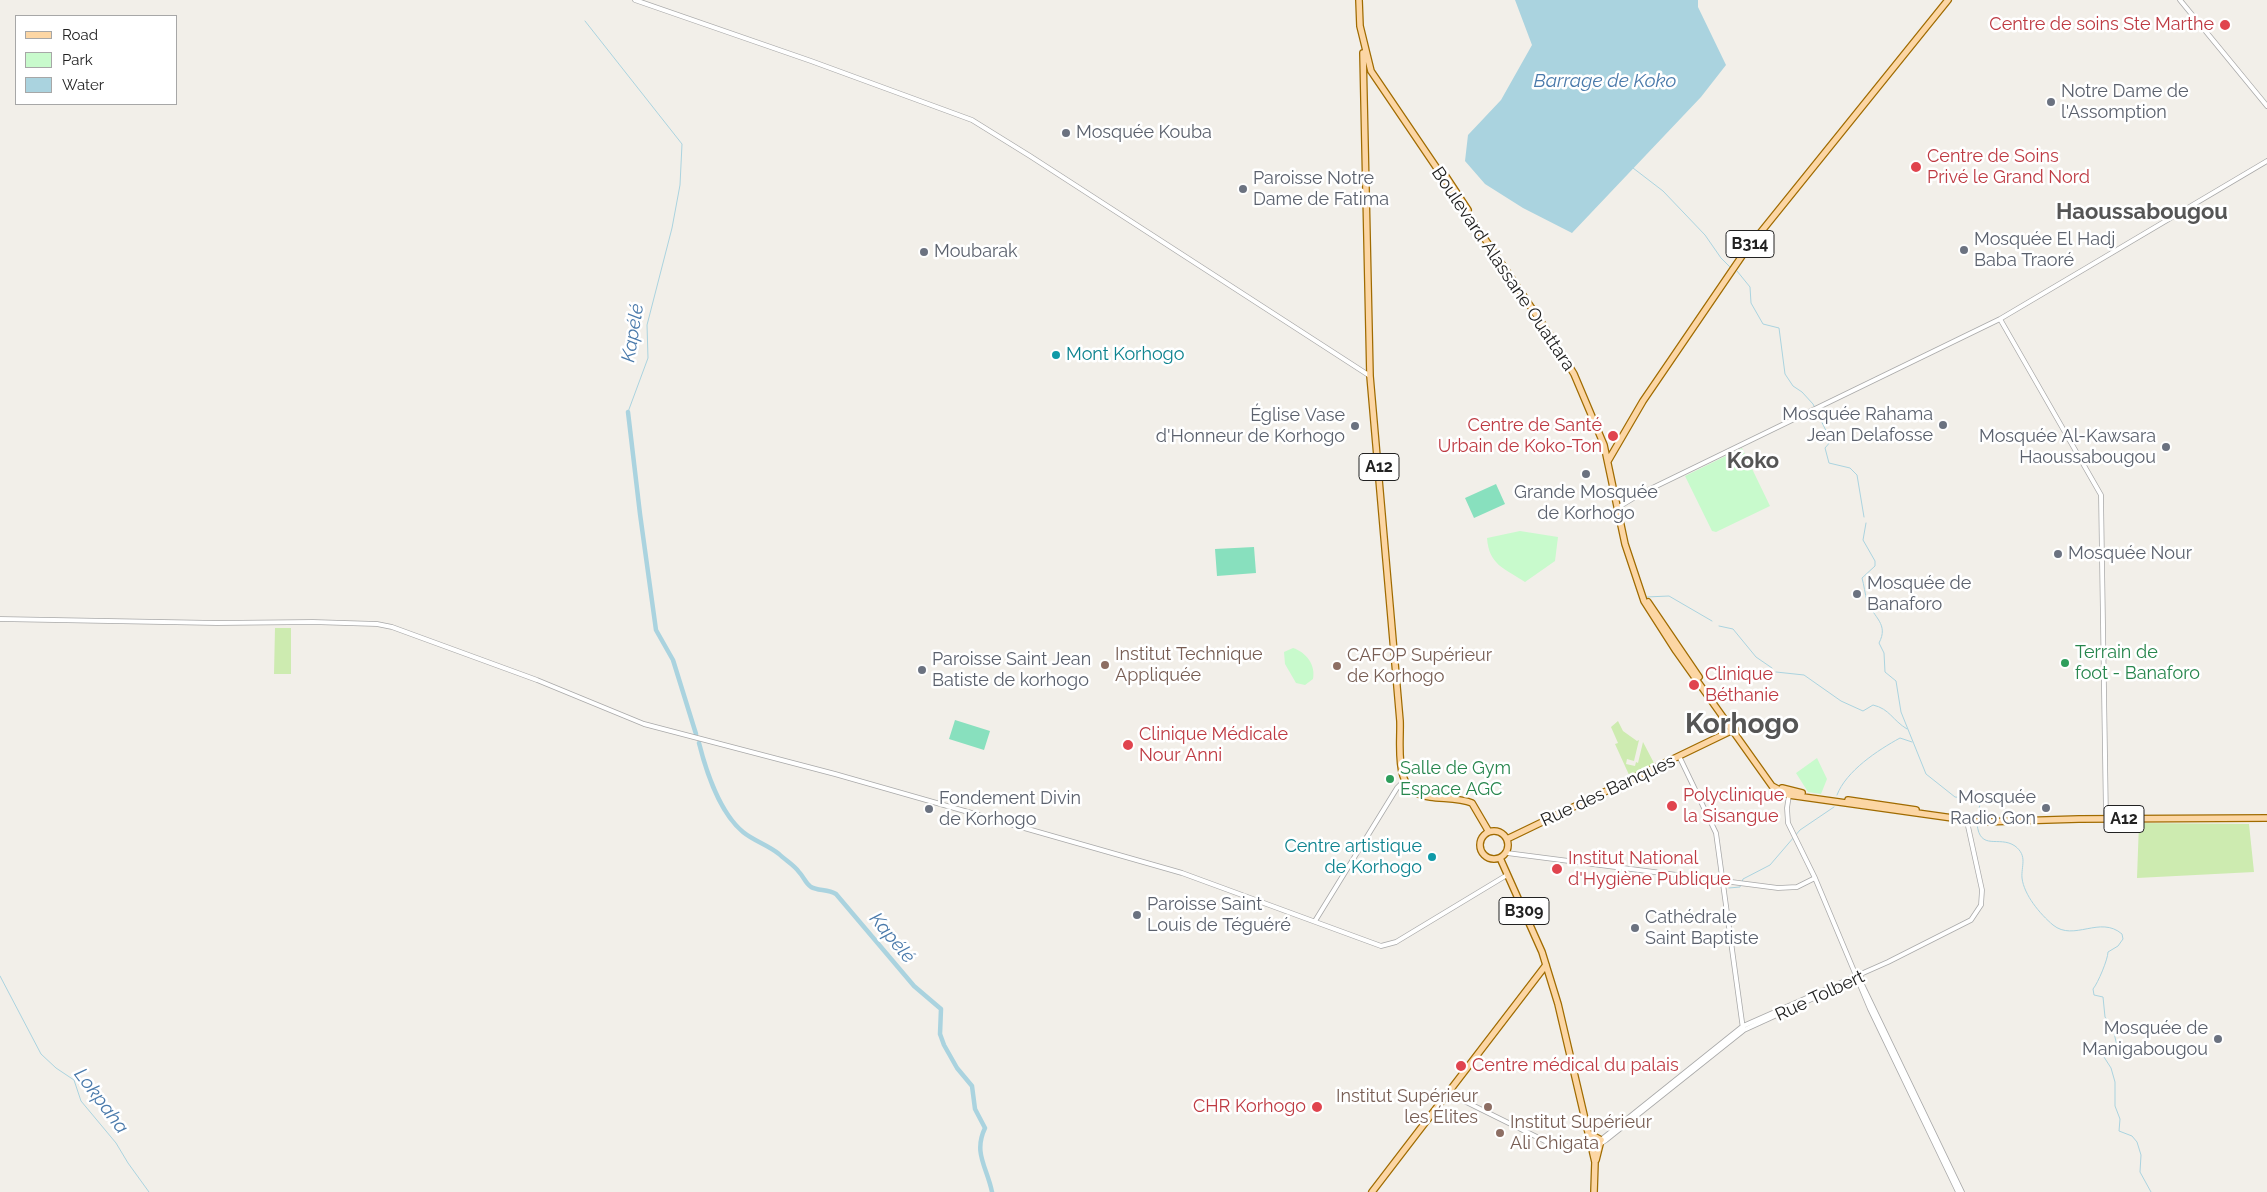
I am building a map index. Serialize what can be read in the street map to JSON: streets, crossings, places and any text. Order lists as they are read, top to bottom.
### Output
{
  "streets": {
    "main road": [
      "B314",
      "Boulevard Alassane Ouattara",
      "A12",
      "Rue des Banques",
      "B309"
    ],
    "street": ["Rue Tolbert"]
  },
  "crossings": [
    ["B314", "Boulevard Alassane Ouattara"],
    ["Boulevard Alassane Ouattara", "A12"],
    ["Boulevard Alassane Ouattara", "Rue des Banques"],
    ["Boulevard Alassane Ouattara", "Rue Tolbert"],
    ["Rue des Banques", "B309"]
  ],
  "districts": ["Haoussabougou", "Koko", "Korhogo"],
  "water": ["Barrage de Koko", "Kapélé", "Lokpaha"],
  "places": [
    "Centre de soins Ste Marthe",
    "Notre Dame de l'Assomption",
    "Mosquée Kouba",
    "Centre de Soins Privé le Grand Nord",
    "Paroisse Notre Dame de Fatima",
    "Mosquée El Hadj Baba Traoré",
    "Moubarak",
    "Mont Korhogo",
    "Mosquée Rahama Jean Delafosse",
    "Église Vase d'Honneur de Korhogo",
    "Centre de Santé Urbain de Koko-Ton",
    "Mosquée Al-Kawsara Haoussabougou",
    "Grande Mosquée de Korhogo",
    "Mosquée Nour",
    "Mosquée de Banaforo",
    "Terrain de foot - Banaforo",
    "Institut Technique Appliquée",
    "CAFOP Supérieur de Korhogo",
    "Paroisse Saint Jean Batiste de korhogo",
    "Clinique Béthanie",
    "Clinique Médicale Nour Anni",
    "Salle de Gym Espace AGC",
    "Polyclinique la Sisangue",
    "Mosquée Radio Gon",
    "Fondement Divin de Korhogo",
    "Centre artistique de Korhogo",
    "Institut National d'Hygiène Publique",
    "Paroisse Saint Louis de Téguéré",
    "Cathédrale Saint Baptiste",
    "Mosquée de Manigabougou",
    "Centre médical du palais",
    "CHR Korhogo",
    "Institut Supérieur les Élites",
    "Institut Supérieur Ali Chigata"
  ],
  "legend": ["Road", "Park", "Water"]
}
